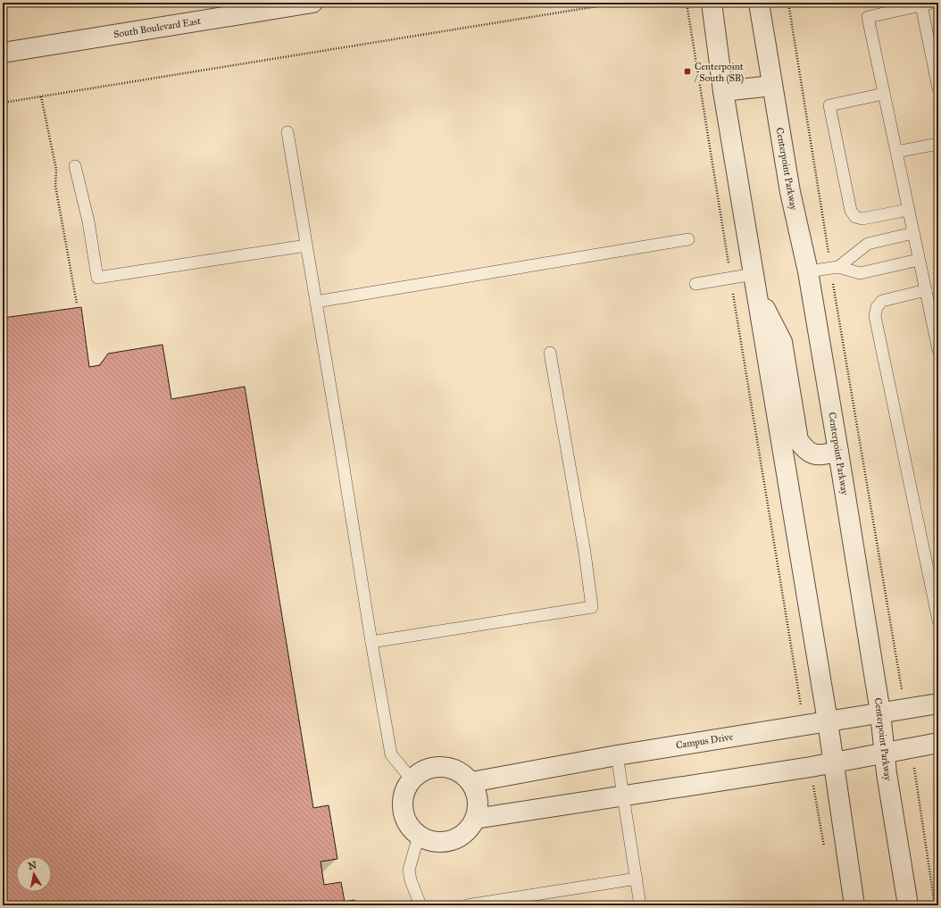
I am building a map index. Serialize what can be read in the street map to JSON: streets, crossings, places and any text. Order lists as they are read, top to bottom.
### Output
{
  "streets": {
    "street": ["South Boulevard East", "Centerpoint Parkway", "Campus Drive"]
  },
  "crossings": [
    ["Centerpoint Parkway", "Campus Drive"]
  ],
  "places": {
    "transit": ["Centerpoint / South (SB)"]
  },
  "north": "top"
}
